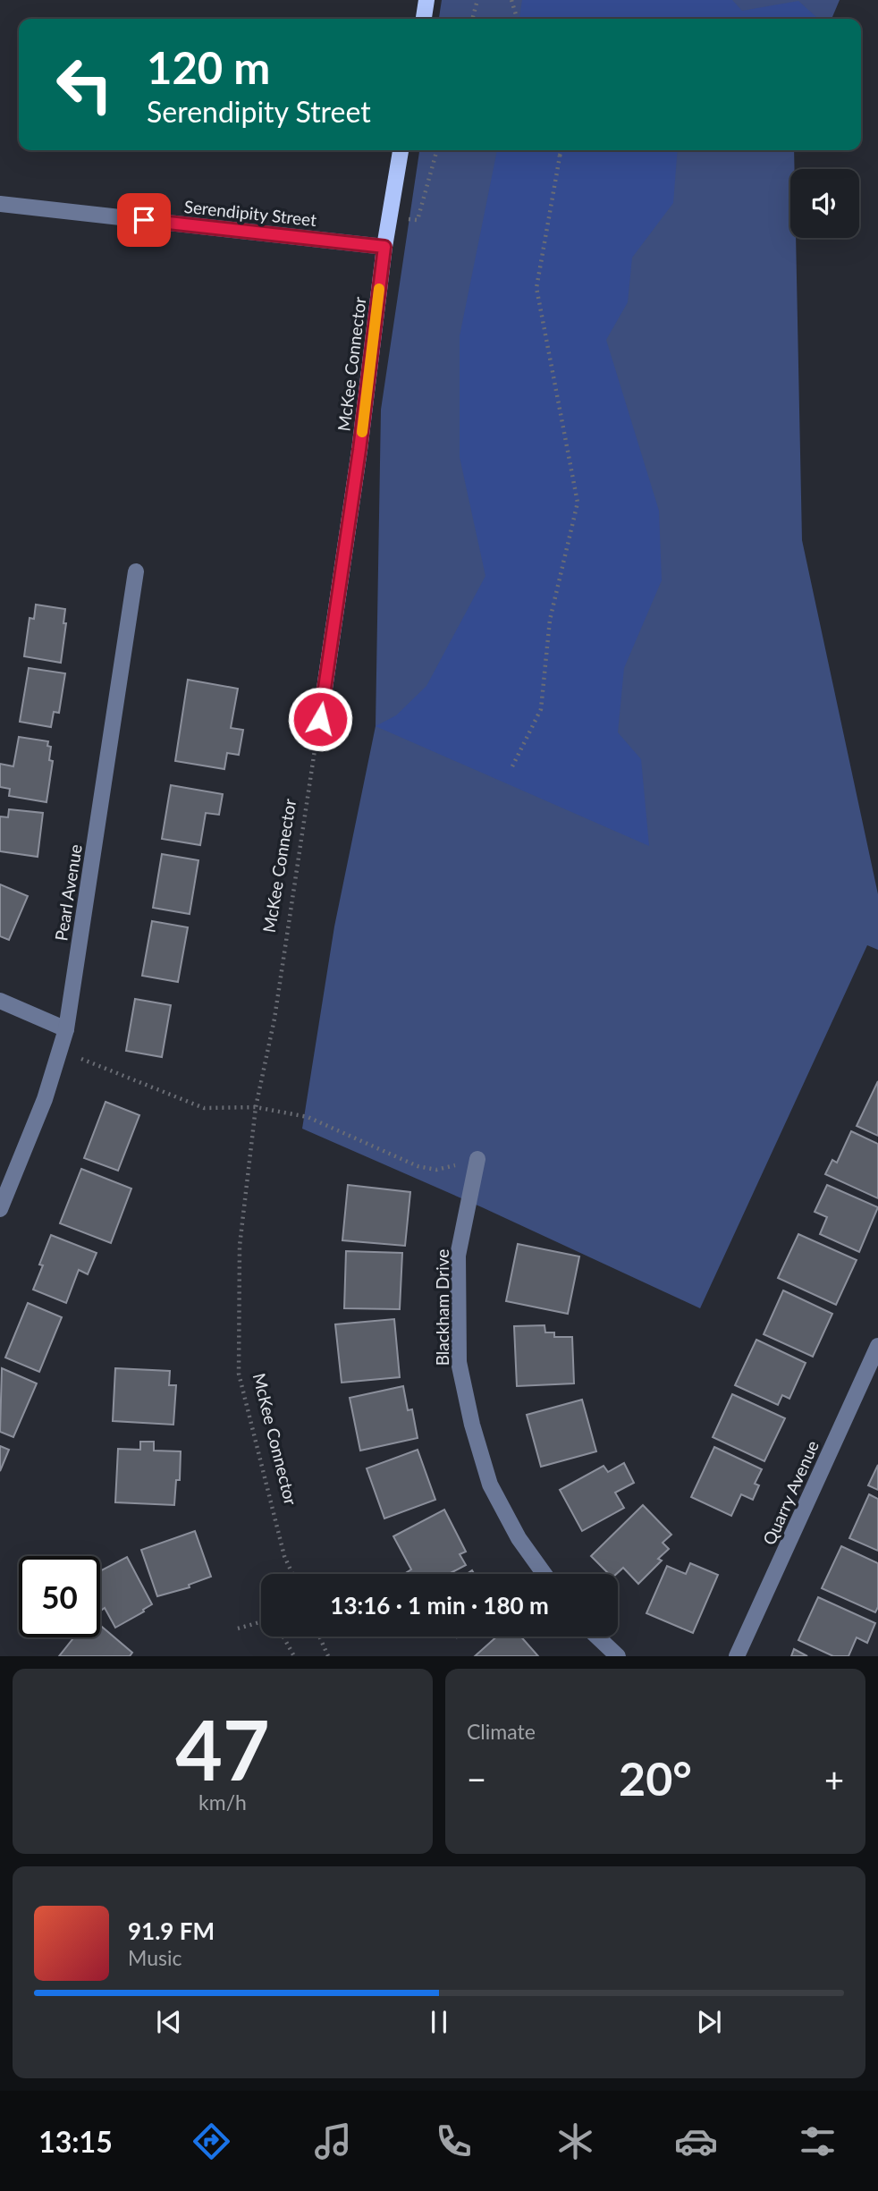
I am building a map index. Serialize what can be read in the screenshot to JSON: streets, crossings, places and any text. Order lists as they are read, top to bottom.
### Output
{
  "streets": {
    "main road": ["McKee Connector"],
    "street": [
      "Serendipity Street",
      "Pearl Avenue",
      "Blackham Drive",
      "Quarry Avenue"
    ]
  },
  "crossings": [
    ["Serendipity Street", "McKee Connector"]
  ],
  "page": {
    "turn": ["120 m", "Serendipity Street"],
    "limit": "50",
    "trip": "13:16 · 1 min · 180 m",
    "tile": [
      ["47", "km/h"],
      "Climate"
    ],
    "heat": ["−", "20°", "+"],
    "song": ["91.9 FM", "Music"],
    "tabs": "13:15"
  }
}
